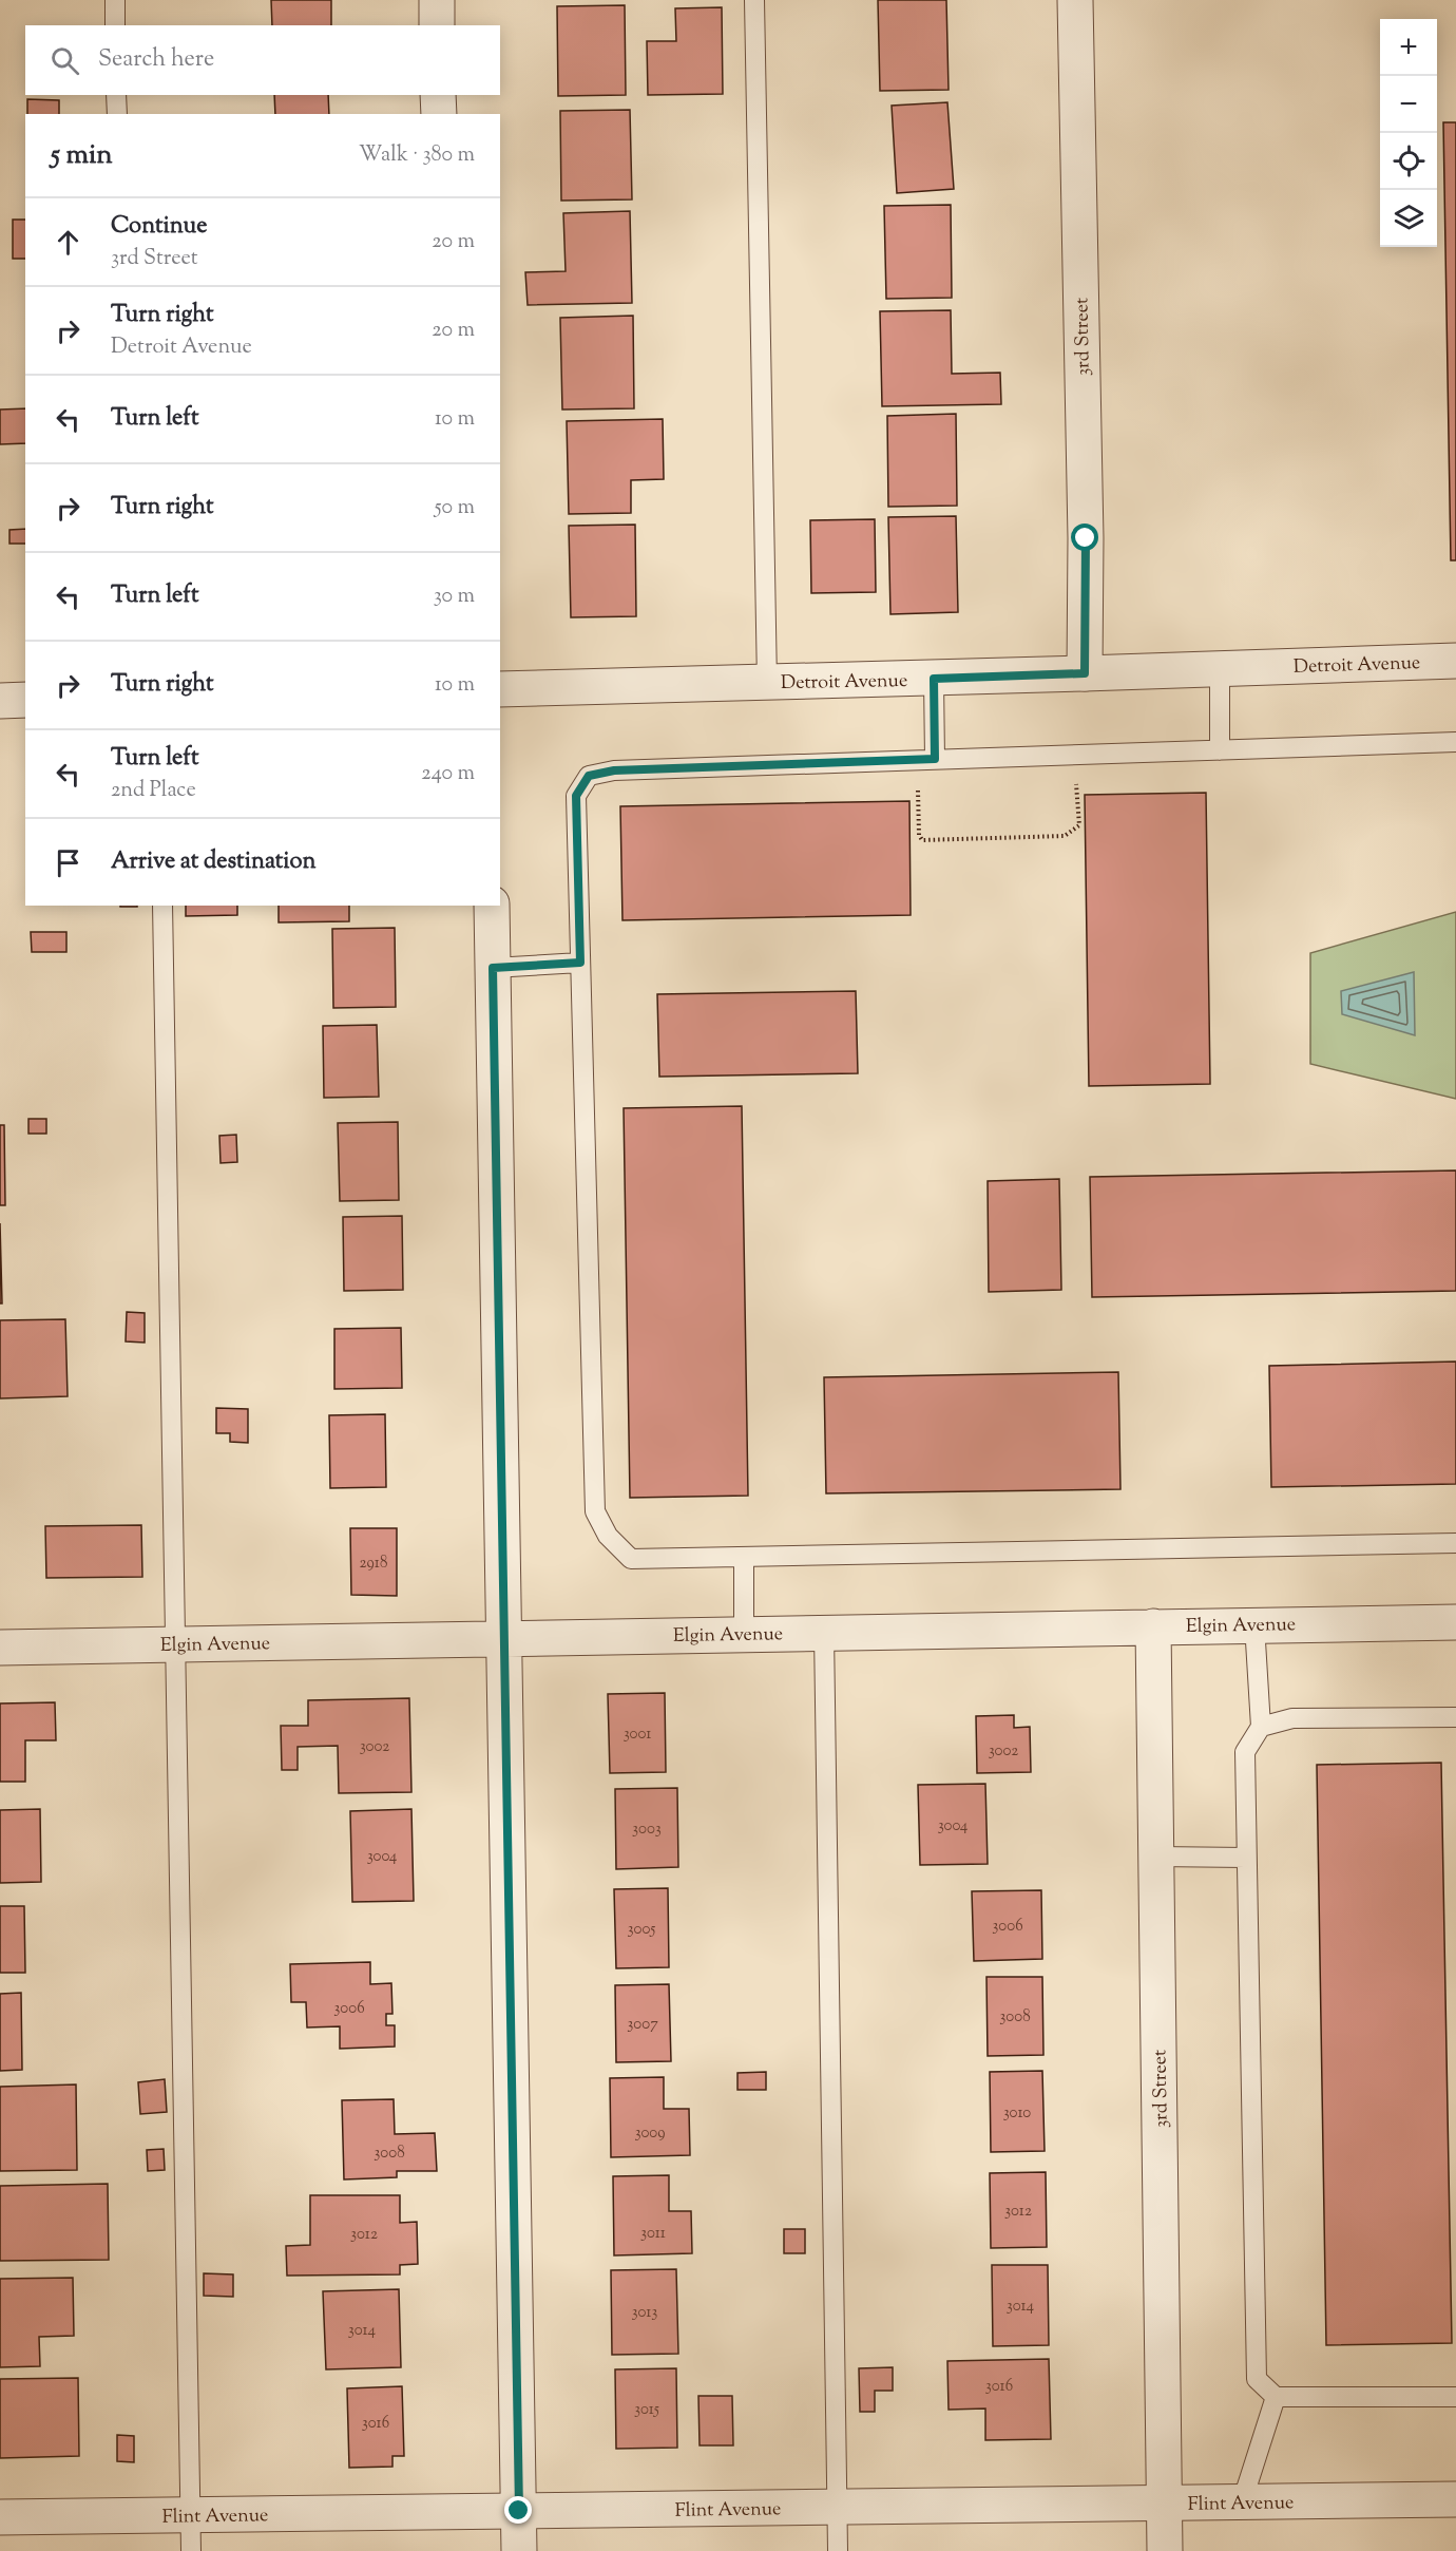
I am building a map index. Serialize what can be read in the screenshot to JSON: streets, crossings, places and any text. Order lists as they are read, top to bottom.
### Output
{
  "streets": {
    "street": [
      "3rd Street",
      "Detroit Avenue",
      "Elgin Avenue",
      "Flint Avenue"
    ]
  },
  "crossings": [
    ["3rd Street", "Detroit Avenue"],
    ["3rd Street", "Elgin Avenue"],
    ["3rd Street", "Flint Avenue"]
  ],
  "house_numbers": [
    "2918",
    "3001",
    "3002",
    "3002",
    "3004",
    "3003",
    "3004",
    "3006",
    "3005",
    "3006",
    "3008",
    "3007",
    "3010",
    "3009",
    "3008",
    "3012",
    "3011",
    "3012",
    "3014",
    "3013",
    "3014",
    "3016",
    "3015",
    "3016"
  ],
  "page": {
    "map_buttons": ["+", "−"],
    "search": "Search here",
    "heading": ["5 min", "Walk · 380 m"],
    "list": [
      ["Continue", "3rd Street", "20 m"],
      ["Turn right", "Detroit Avenue", "20 m"],
      ["Turn left", "10 m"],
      ["Turn right", "50 m"],
      ["Turn left", "30 m"],
      ["Turn right", "10 m"],
      ["Turn left", "2nd Place", "240 m"],
      "Arrive at destination"
    ]
  }
}
